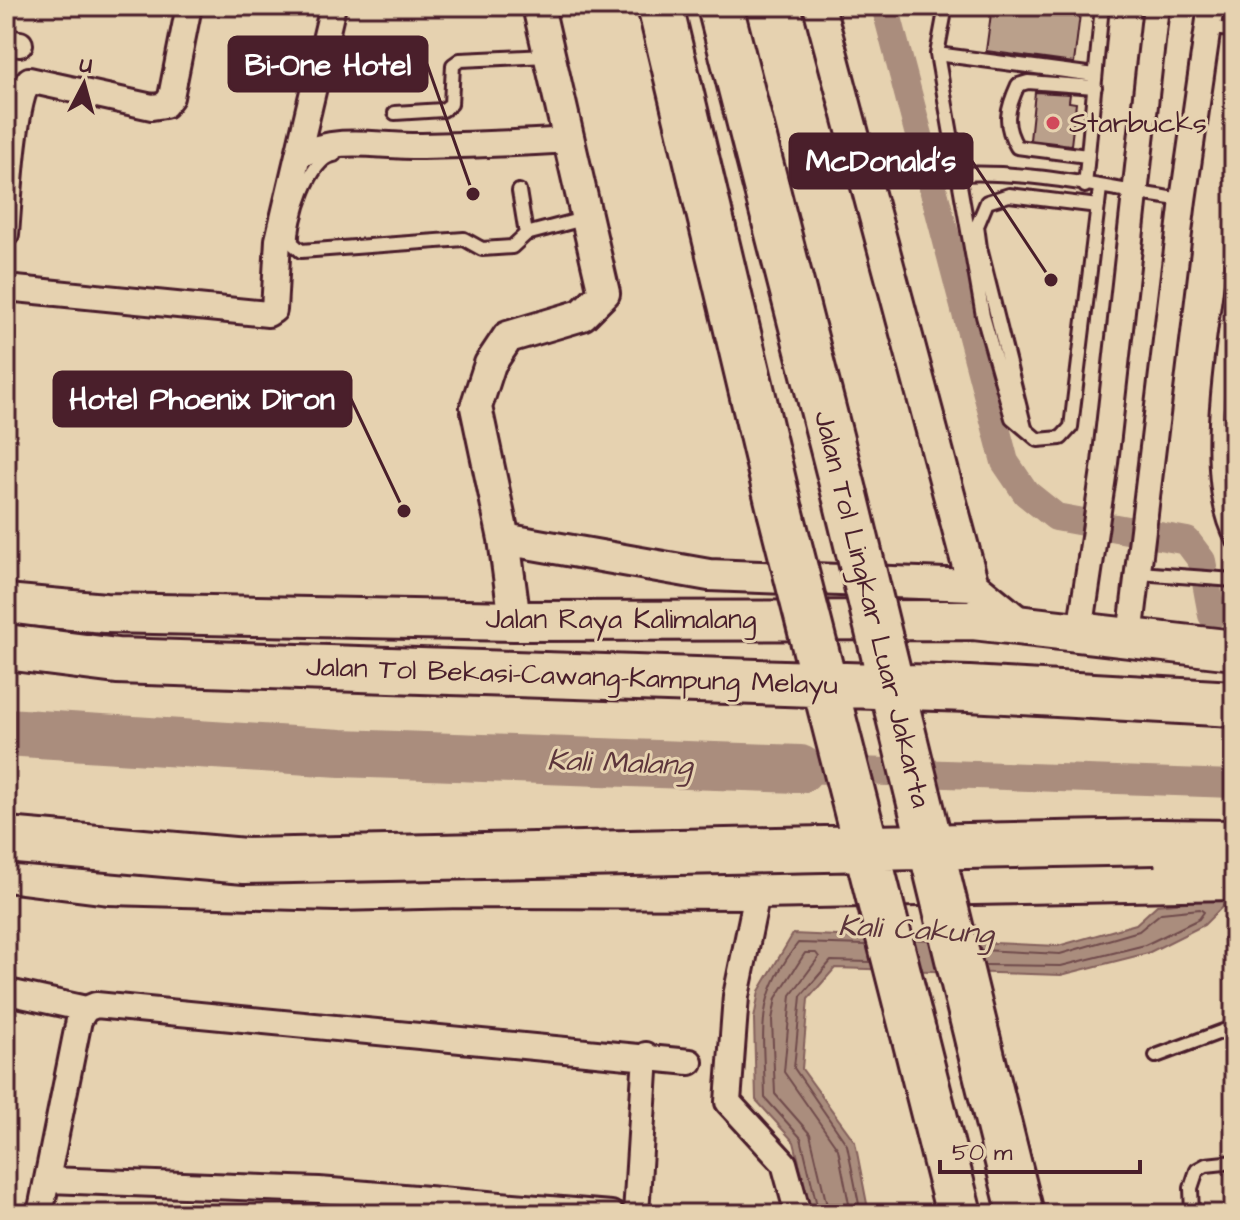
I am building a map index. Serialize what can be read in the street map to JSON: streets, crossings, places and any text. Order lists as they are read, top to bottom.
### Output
{
  "streets": {
    "highway": ["Jalan Tol Lingkar Luar Jakarta", "Jalan Tol Bekasi–Cawang–Kampung Melayu"],
    "main road": ["Jalan Raya Kalimalang"]
  },
  "water": ["Kali Malang", "Kali Cakung"],
  "places": [
    "Starbucks",
    "Bi-One Hotel",
    "McDonald's",
    "Hotel Phoenix Diron"
  ],
  "scale_bar": "50 m",
  "north": "top"
}
